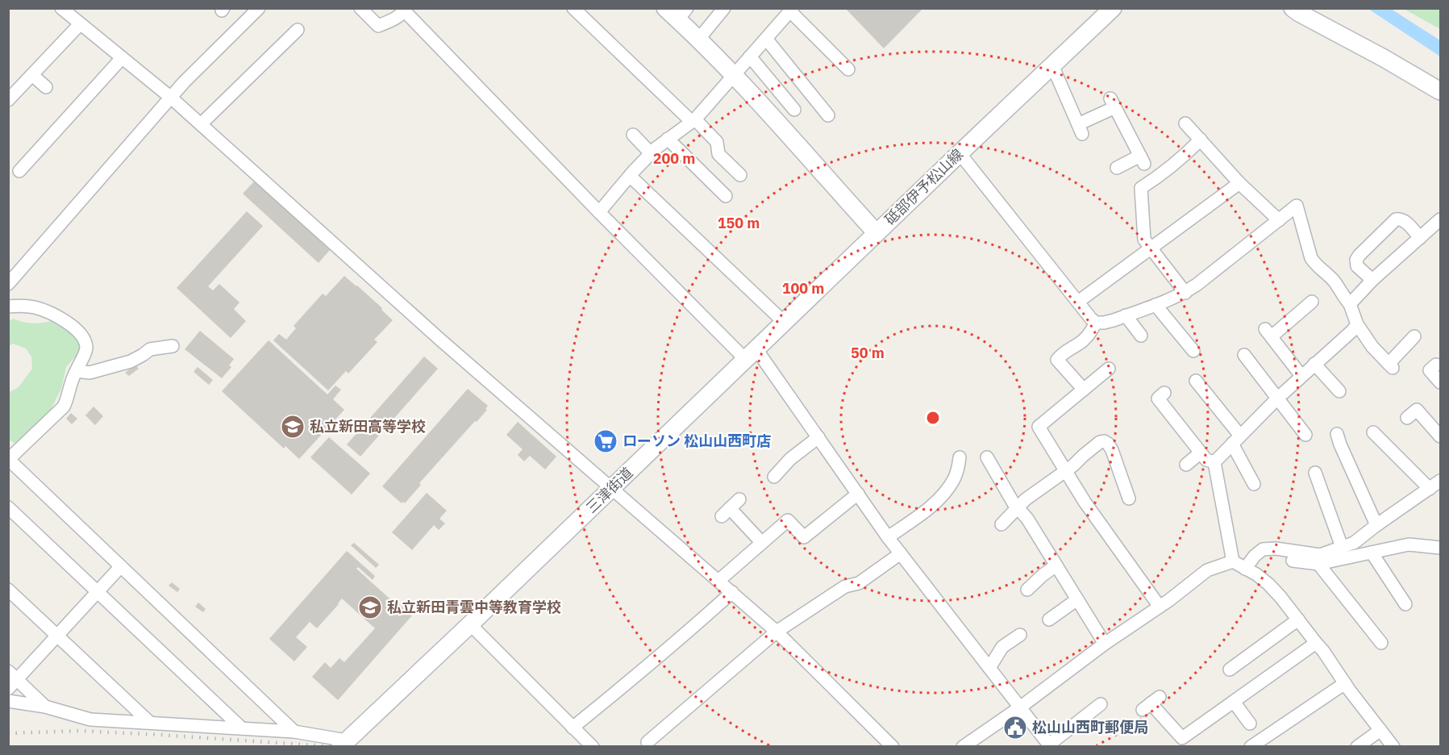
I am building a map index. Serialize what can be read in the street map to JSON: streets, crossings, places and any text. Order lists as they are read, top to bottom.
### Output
{
  "streets": {
    "street": ["砥部伊予松山線", "三津街道"]
  },
  "crossings": [
    ["砥部伊予松山線", "三津街道"]
  ],
  "places": {
    "school or university": ["私立新田高等学校", "私立新田青雲中等教育学校"],
    "supermarket": ["ローソン 松山山西町店"],
    "public building": ["松山山西町郵便局"]
  },
  "rings": [
    "200 m",
    "150 m",
    "100 m",
    "50 m"
  ]
}
